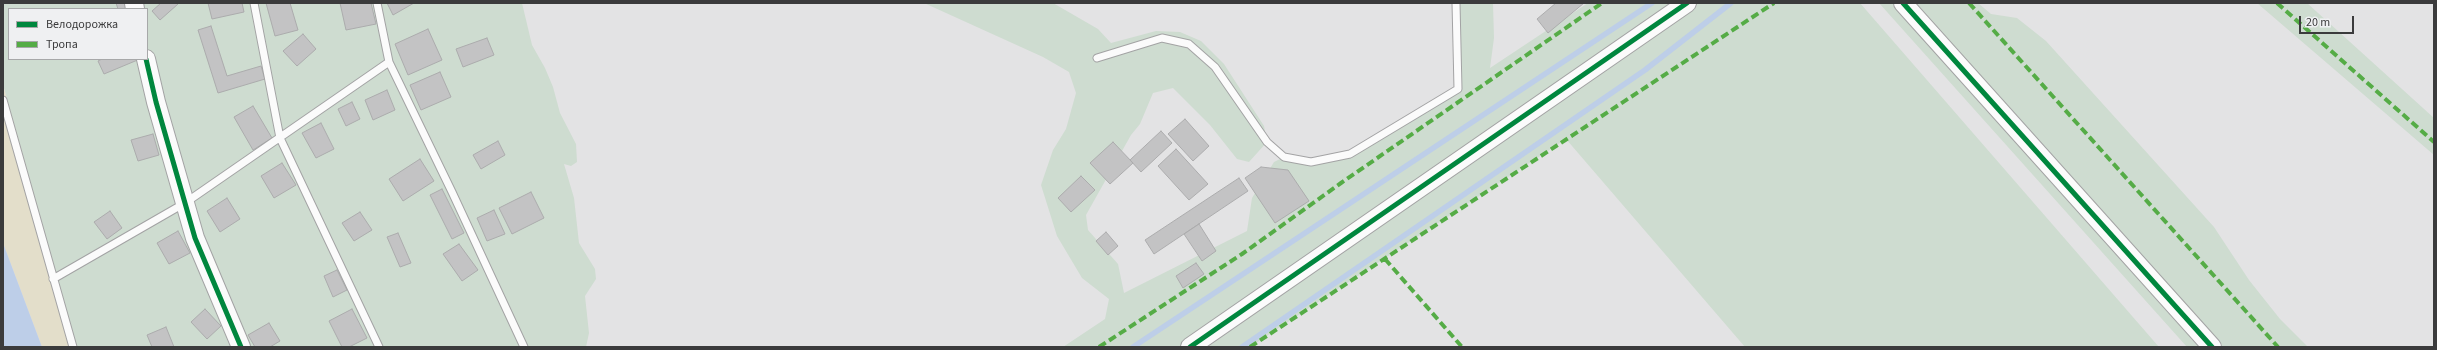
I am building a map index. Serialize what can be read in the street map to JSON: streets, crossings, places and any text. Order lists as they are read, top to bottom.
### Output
{
  "legend": ["Велодорожка", "Тропа"],
  "scale_bar": "20 m"
}
